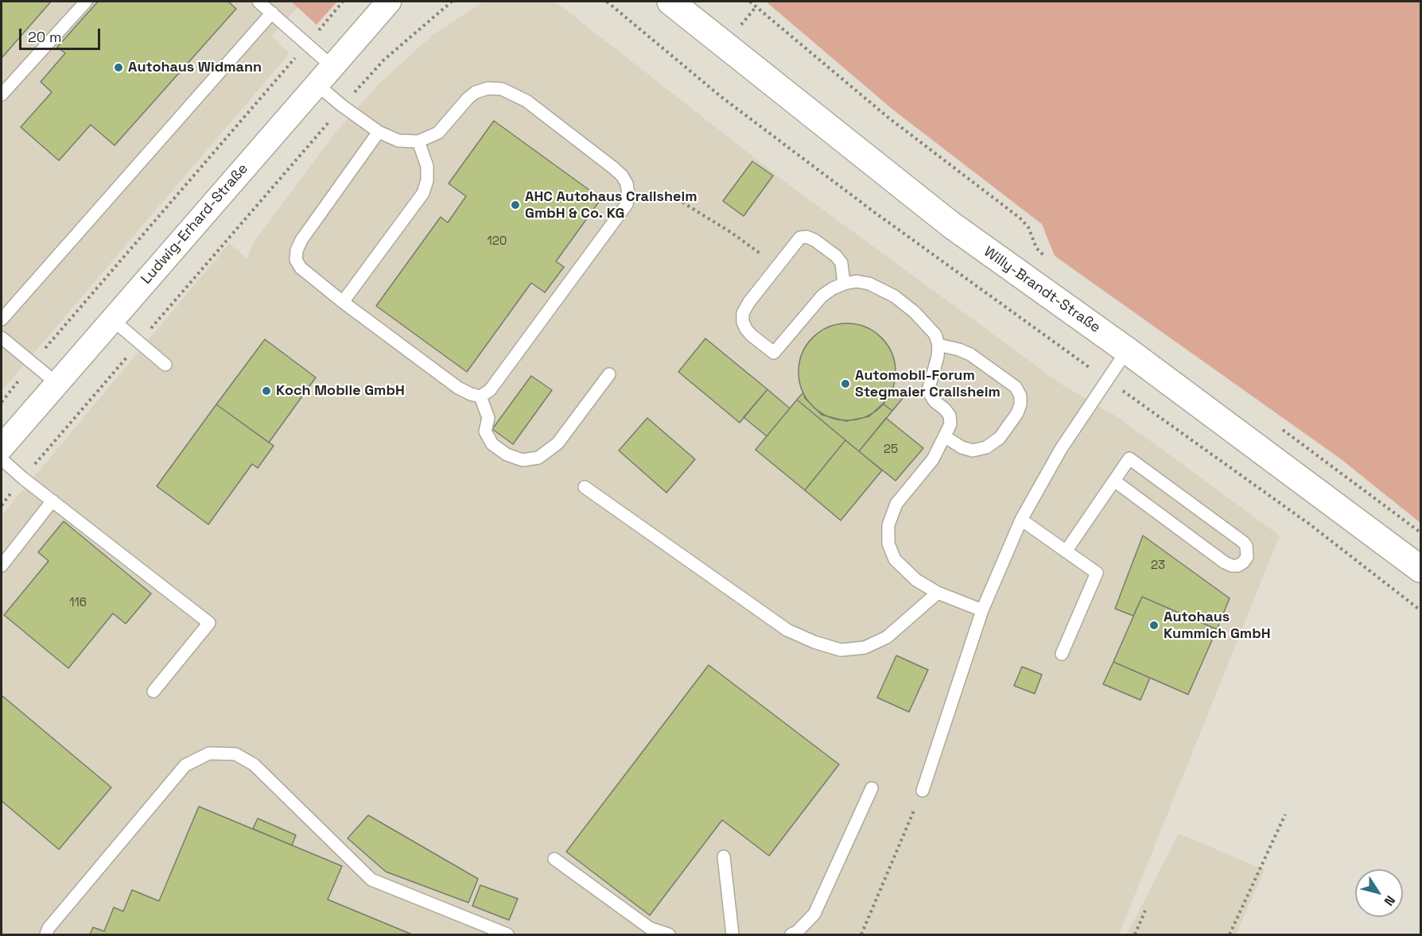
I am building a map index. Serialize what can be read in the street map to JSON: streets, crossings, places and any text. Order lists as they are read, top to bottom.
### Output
{
  "streets": {
    "main road": ["Willy-Brandt-Straße"],
    "street": ["Ludwig-Erhard-Straße"]
  },
  "places": [
    "Autohaus Widmann",
    "AHC Autohaus Crailsheim GmbH & Co. KG",
    "Automobil-Forum Stegmaier Crailsheim",
    "Koch Mobile GmbH",
    "Autohaus Kummich GmbH"
  ],
  "house_numbers": [
    "120",
    "25",
    "23",
    "116"
  ],
  "scale_bar": "20 m",
  "north": "bottom right"
}
